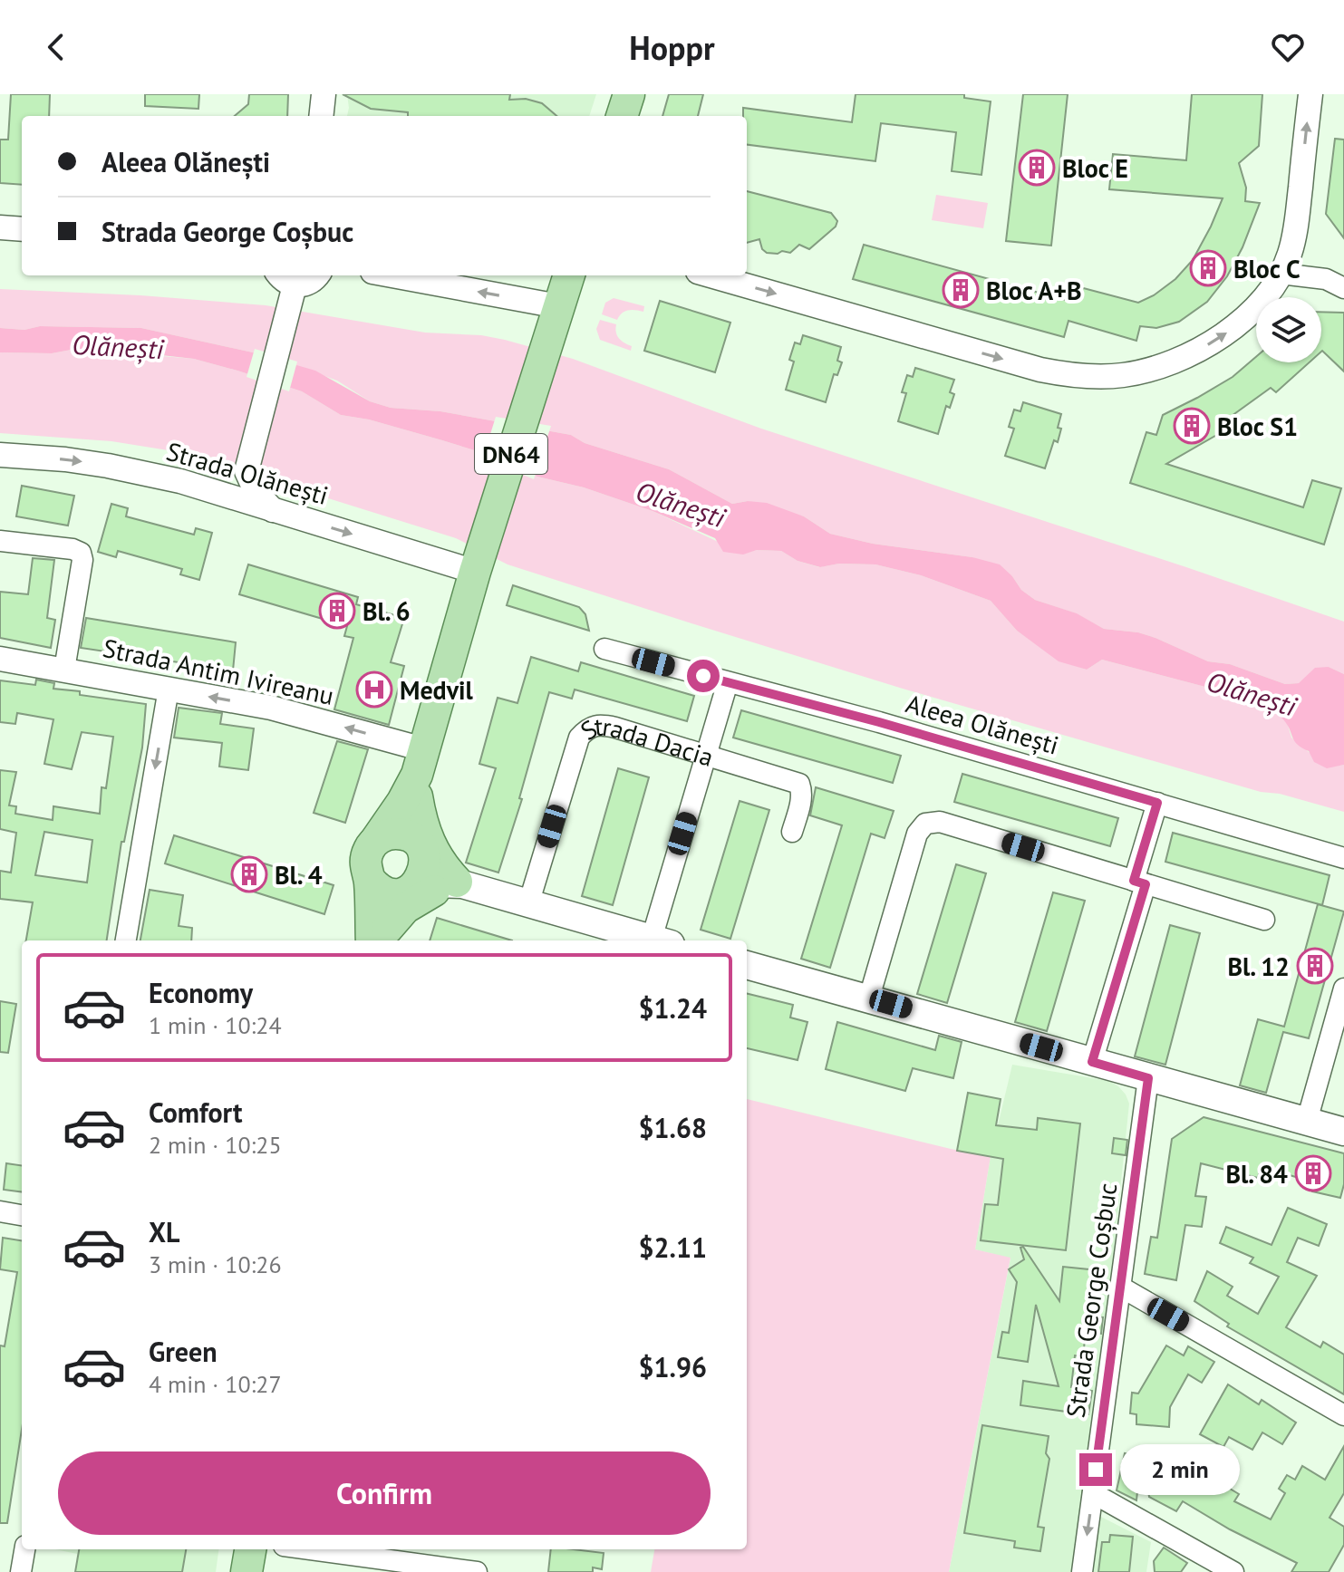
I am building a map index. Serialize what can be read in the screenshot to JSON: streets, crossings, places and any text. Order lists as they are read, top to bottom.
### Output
{
  "streets": {
    "main road": ["DN64"],
    "street": [
      "Strada Olănești",
      "Strada Antim Ivireanu",
      "Aleea Olănești",
      "Strada Dacia",
      "Strada George Coșbuc"
    ]
  },
  "crossings": [
    ["DN64", "Strada Olănești"],
    ["DN64", "Strada Antim Ivireanu"]
  ],
  "one_way": ["Strada Olănești", "Strada Antim Ivireanu"],
  "water": ["Olănești"],
  "places": {
    "building": [
      "Bloc E",
      "Bloc C",
      "Bloc A+B",
      "Bloc S1",
      "Bl. 6",
      "Bl. 4",
      "Bl. 12",
      "Bl. 84"
    ],
    "hospital": ["Medvil"]
  },
  "page": {
    "header": "Hoppr",
    "banner": ["Aleea Olănești", "Strada George Coșbuc"],
    "list": [
      {
        "name": "Economy",
        "note": "1 min · 10:24",
        "value": "$1.24"
      },
      {
        "name": "Comfort",
        "note": "2 min · 10:25",
        "value": "$1.68"
      },
      {
        "name": "XL",
        "note": "3 min · 10:26",
        "value": "$2.11"
      },
      {
        "name": "Green",
        "note": "4 min · 10:27",
        "value": "$1.96"
      }
    ],
    "buttons": "Confirm",
    "bubble": "2 min"
  }
}
